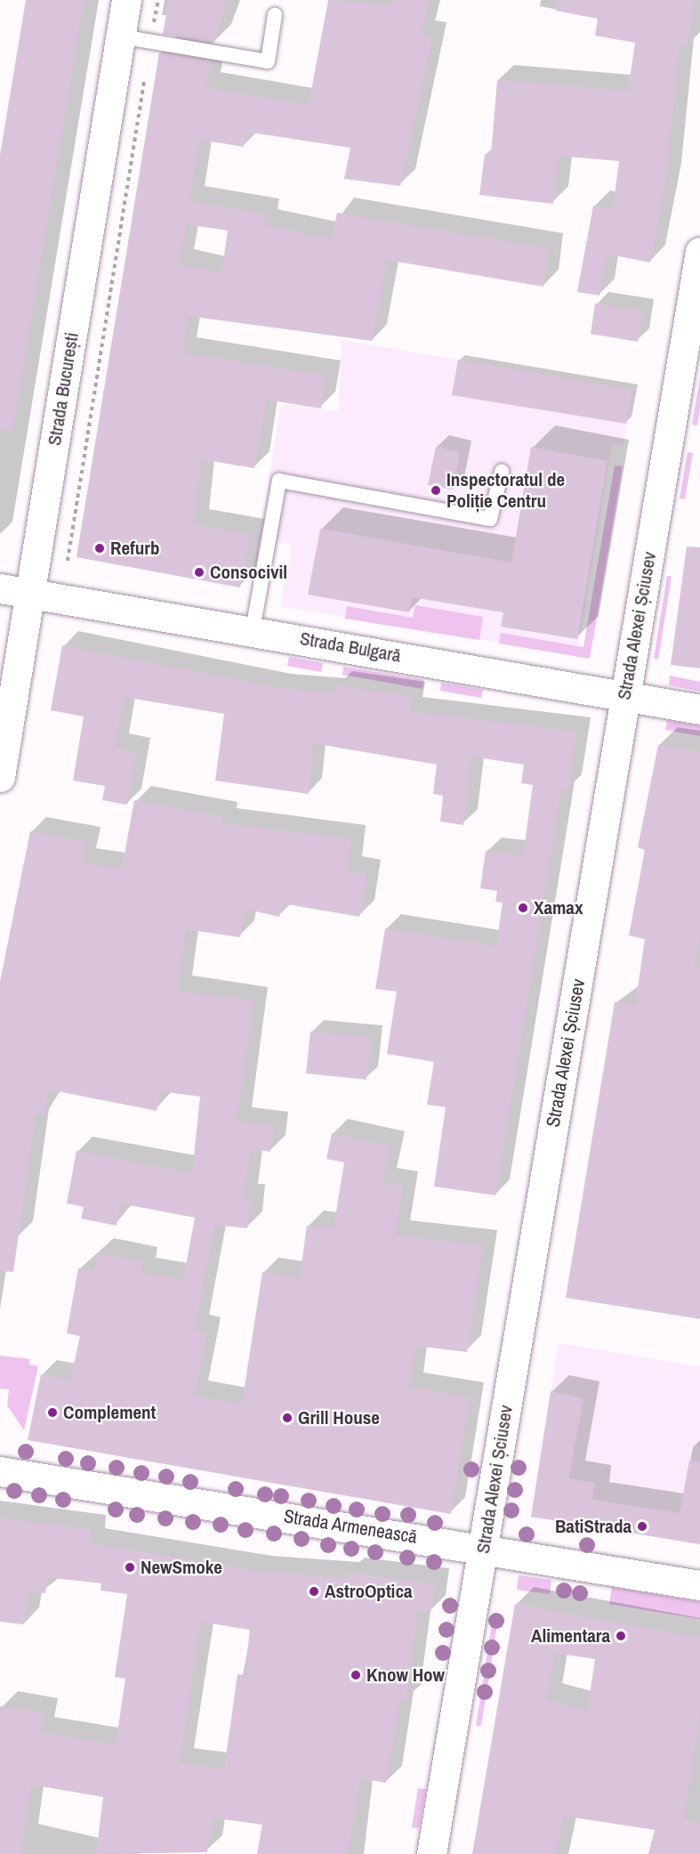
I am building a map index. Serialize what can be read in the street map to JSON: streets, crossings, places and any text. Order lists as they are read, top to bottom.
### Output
{
  "streets": {
    "street": [
      "Strada București",
      "Strada Alexei Șciusev",
      "Strada Bulgară",
      "Strada Armenească"
    ]
  },
  "crossings": [
    ["Strada București", "Strada Bulgară"],
    ["Strada Alexei Șciusev", "Strada Bulgară"],
    ["Strada Alexei Șciusev", "Strada Armenească"]
  ],
  "places": [
    "Inspectoratul de Poliție Centru",
    "Refurb",
    "Consocivil",
    "Xamax",
    "Complement",
    "Grill House",
    "BatiStrada",
    "NewSmoke",
    "AstroOptica",
    "Alimentara",
    "Know How"
  ]
}
